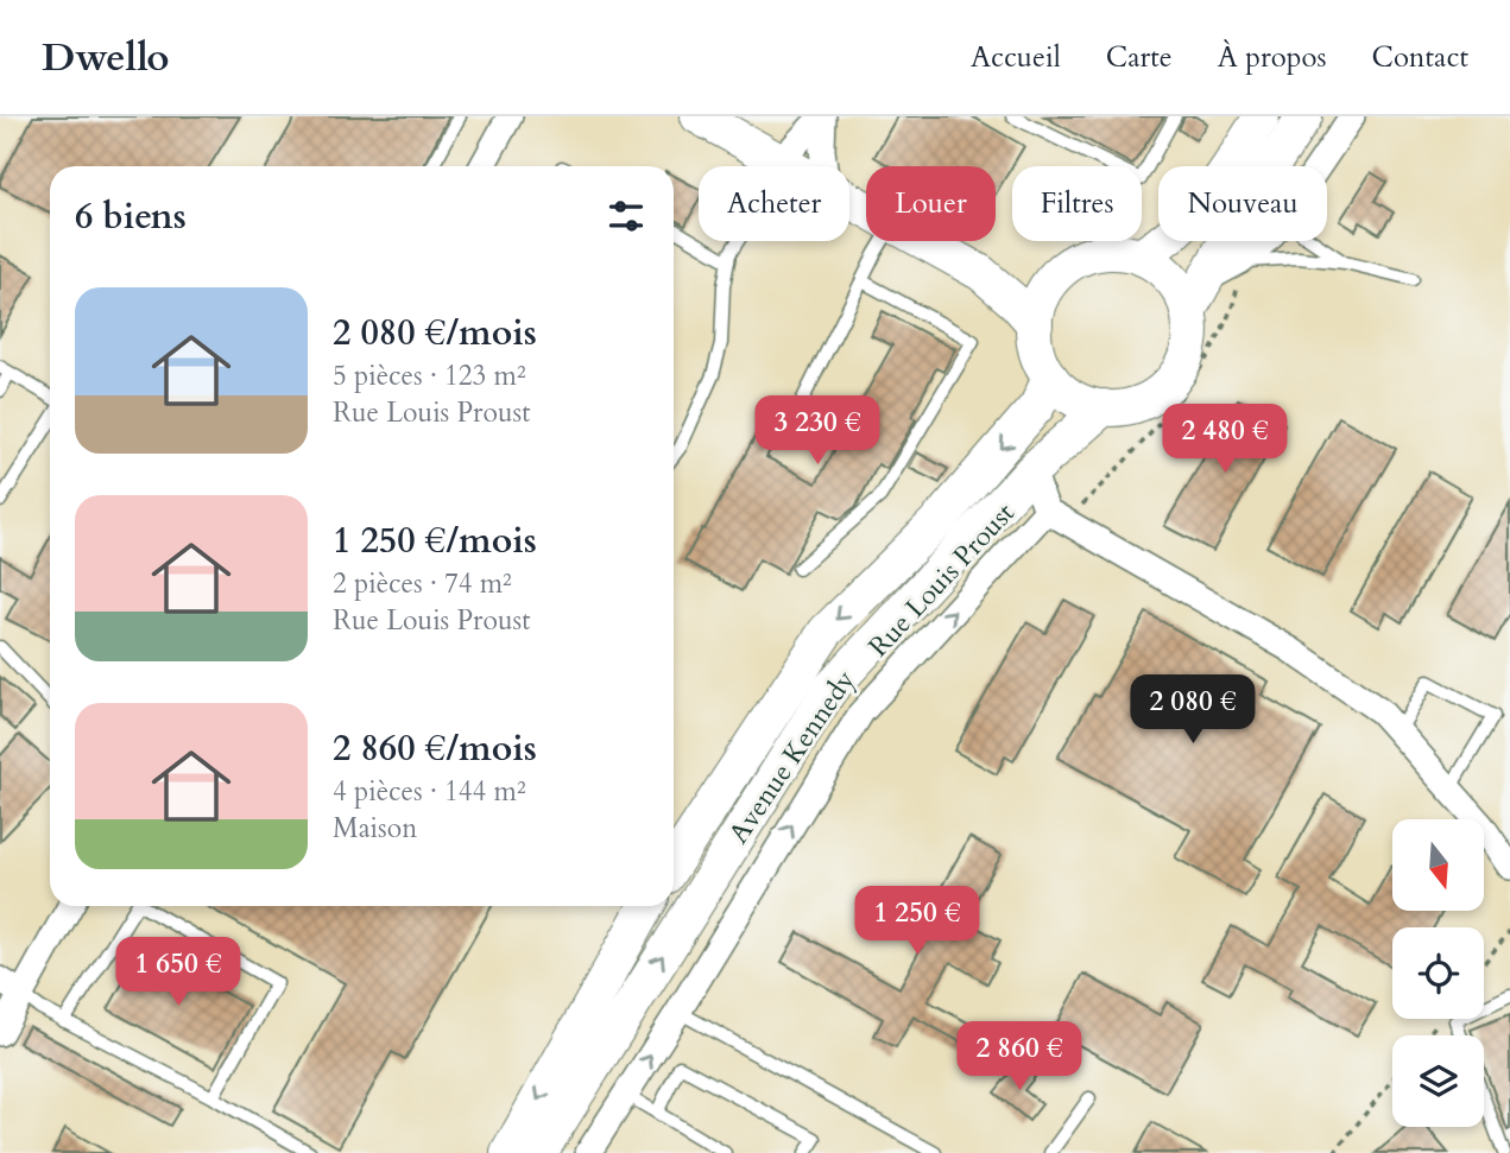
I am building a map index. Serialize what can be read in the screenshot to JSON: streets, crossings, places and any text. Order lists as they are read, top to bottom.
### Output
{
  "streets": {
    "main road": ["Avenue Kennedy"],
    "street": ["Rue Louis Proust"]
  },
  "crossings": [
    ["Rue Louis Proust", "Avenue Kennedy"]
  ],
  "one_way": ["Rue Louis Proust"],
  "north": "bottom",
  "page": {
    "header": "Dwello",
    "nav": [
      "Accueil",
      "Carte",
      "À propos",
      "Contact"
    ],
    "chip": [
      "Acheter",
      "Louer",
      "Filtres",
      "Nouveau"
    ],
    "heading": "6 biens",
    "list": [
      {
        "name": "2 080 €/mois",
        "note": "5 pièces · 123 m² · Rue Louis Proust"
      },
      {
        "name": "1 250 €/mois",
        "note": "2 pièces · 74 m² · Rue Louis Proust"
      },
      {
        "name": "2 860 €/mois",
        "note": "4 pièces · 144 m² · Maison"
      }
    ],
    "price": [
      "3 230 €",
      "2 480 €",
      "2 080 €",
      "1 250 €",
      "1 650 €",
      "2 860 €"
    ]
  }
}
